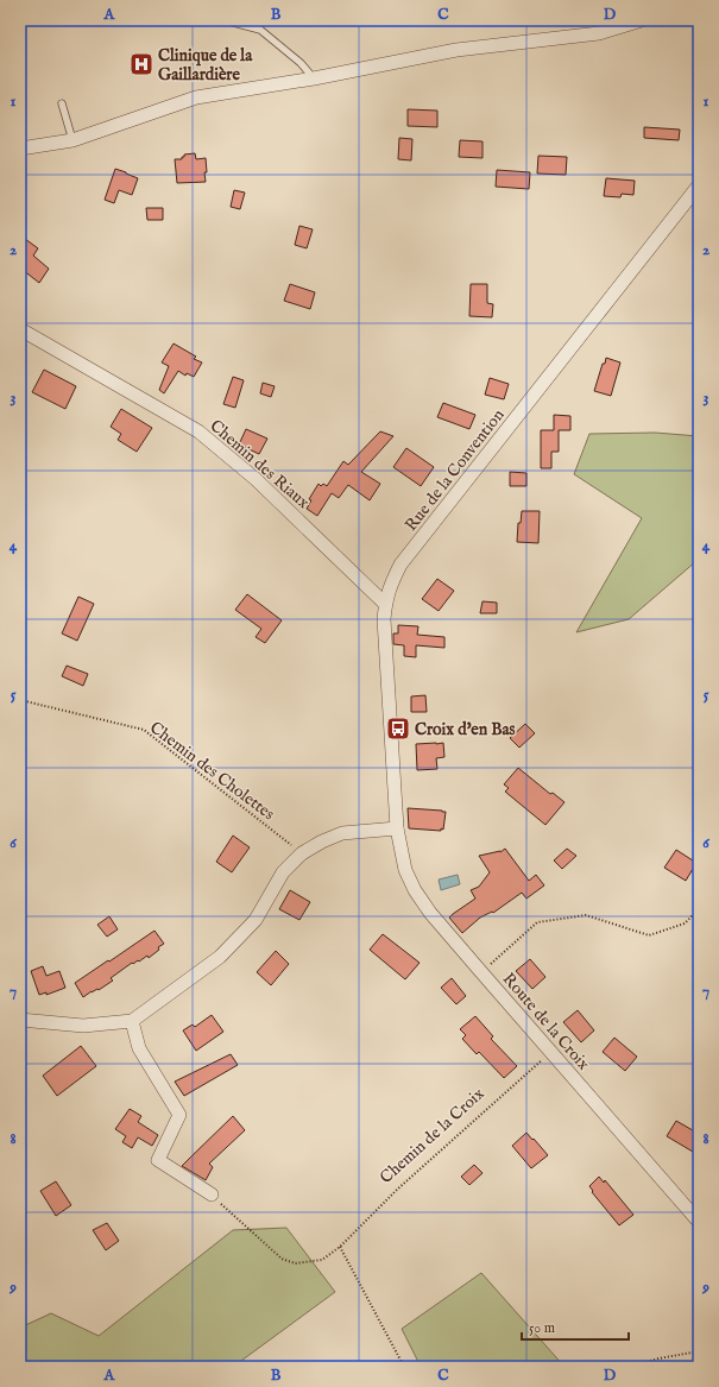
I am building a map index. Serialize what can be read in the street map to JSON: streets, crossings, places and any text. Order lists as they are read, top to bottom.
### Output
{
  "streets": {
    "street": ["Chemin des Riaux", "Rue de la Convention", "Route de la Croix"],
    "path": ["Chemin des Cholettes", "Chemin de la Croix"]
  },
  "crossings": [
    ["Chemin des Riaux", "Rue de la Convention"],
    ["Rue de la Convention", "Route de la Croix"],
    ["Route de la Croix", "Chemin de la Croix"]
  ],
  "places": {
    "hospital": ["Clinique de la Gaillardière"],
    "bus stop": ["Croix d'en Bas"]
  },
  "scale_bar": "50 m",
  "grid": {
    "columns": [
      "A",
      "B",
      "C",
      "D"
    ],
    "rows": [
      "1",
      "2",
      "3",
      "4",
      "5",
      "6",
      "7",
      "8",
      "9"
    ]
  }
}
